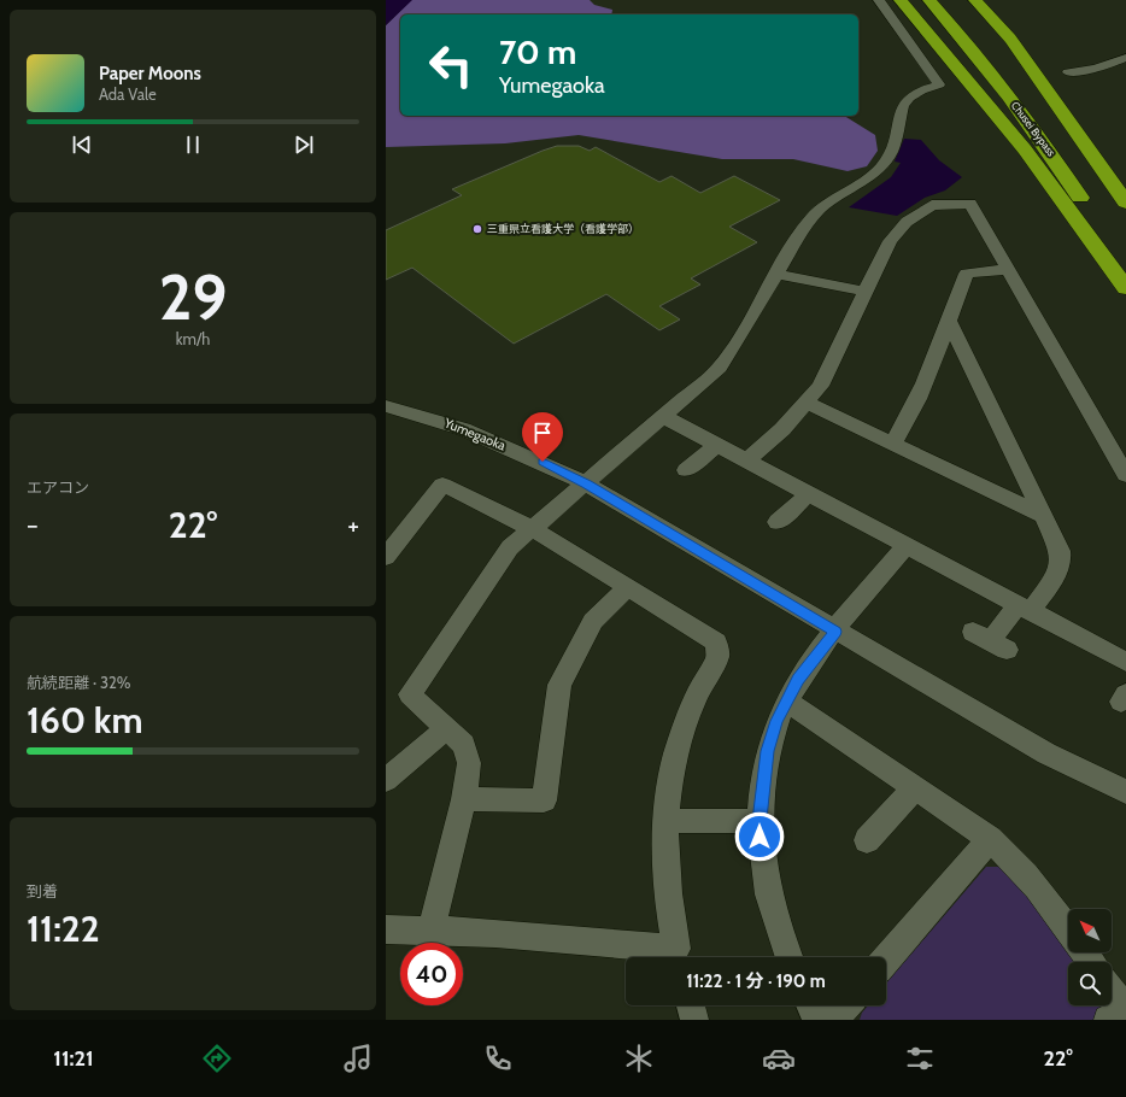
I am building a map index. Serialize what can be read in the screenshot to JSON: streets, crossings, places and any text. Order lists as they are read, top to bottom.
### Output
{
  "streets": {
    "highway": ["Chusei Bypass"],
    "street": ["Yumegaoka"]
  },
  "places": ["三重県立看護大学（看護学部）"],
  "north": "top left",
  "page": {
    "turn": ["70 m", "Yumegaoka"],
    "song": ["Paper Moons", "Ada Vale"],
    "tile": [
      ["29", "km/h"],
      "エアコン",
      ["航続距離 · 32%", "160 km"],
      ["到着", "11:22"]
    ],
    "heat": ["−", "22°", "+"],
    "limit": "40",
    "trip": "11:22 · 1 分 · 190 m",
    "tabs": ["11:21", "22°"]
  }
}
